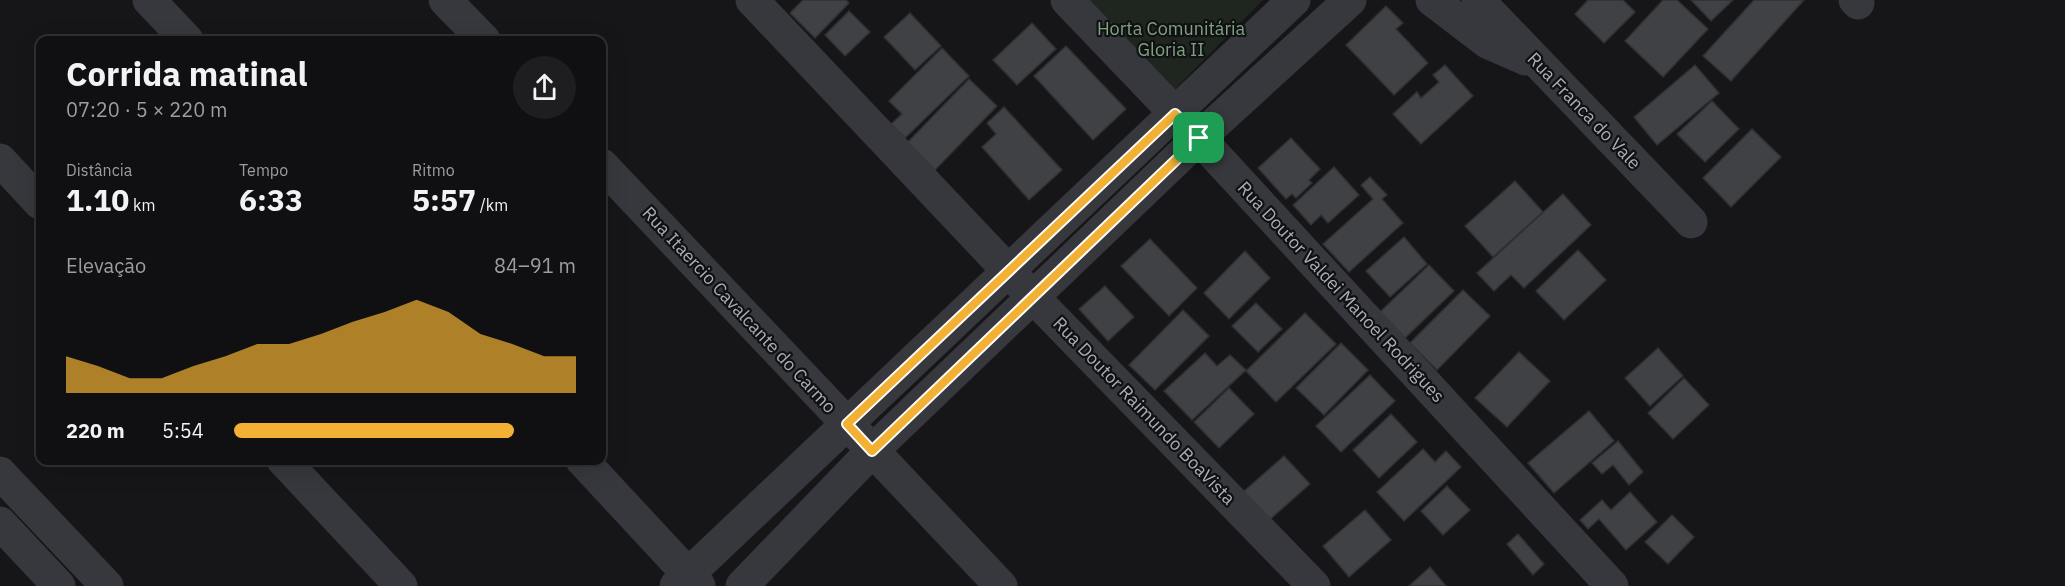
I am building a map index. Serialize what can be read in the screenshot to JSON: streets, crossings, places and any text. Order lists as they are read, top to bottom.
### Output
{
  "streets": {
    "street": [
      "Rua Franca do Vale",
      "Rua Doutor Valdei Manoel Rodrigues",
      "Rua Itaercio Cavalcante do Carmo",
      "Rua Doutor Raimundo BoaVista"
    ]
  },
  "parks": ["Horta Comunitária Gloria II"],
  "page": {
    "heading": ["Corrida matinal", "07:20 · 5 × 220 m"],
    "stats": [
      ["Distância", "1.10 km"],
      ["Tempo", "6:33"],
      ["Ritmo", "5:57 /km"]
    ],
    "chart": ["Elevação", "84–91 m"],
    "list": [
      {
        "name": "220 m",
        "note": "5:54"
      }
    ]
  }
}
